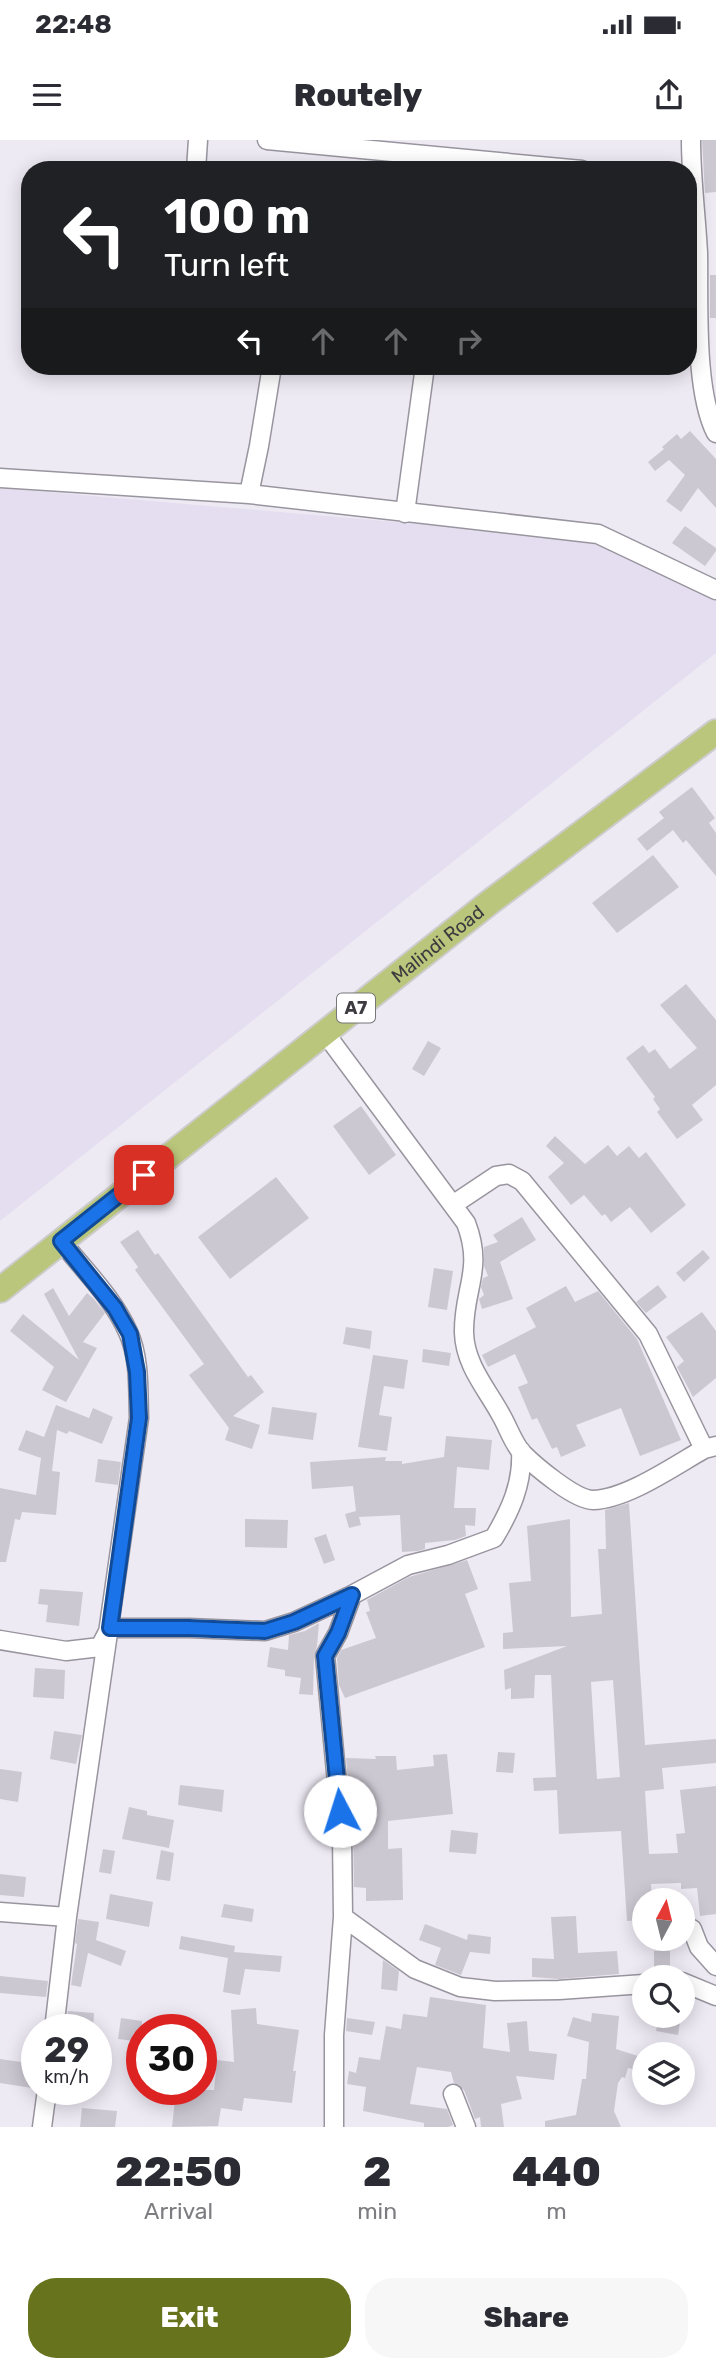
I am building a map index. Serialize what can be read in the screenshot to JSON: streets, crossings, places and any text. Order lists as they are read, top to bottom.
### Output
{
  "streets": {
    "highway": ["Malindi Road", "A7"]
  },
  "north": "top",
  "page": {
    "status": "22:48",
    "header": "Routely",
    "turn": ["100 m", "Turn left"],
    "speed": "29 km/h",
    "limit": "30",
    "eta": [
      "22:50",
      "Arrival",
      "2",
      "min",
      "440",
      "m"
    ],
    "buttons": ["Exit", "Share"]
  }
}
